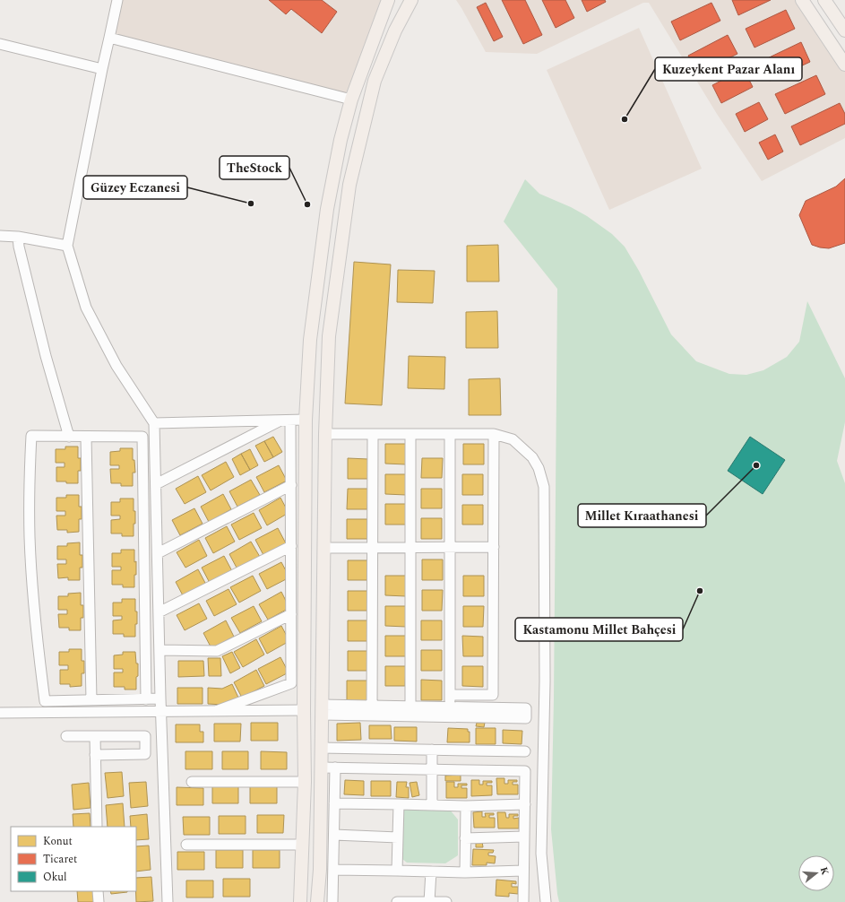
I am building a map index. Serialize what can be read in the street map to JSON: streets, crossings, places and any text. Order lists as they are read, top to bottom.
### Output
{
  "places": [
    "Kuzeykent Pazar Alanı",
    "Güzey Eczanesi",
    "TheStock",
    "Millet Kıraathanesi",
    "Kastamonu Millet Bahçesi"
  ],
  "legend": ["Konut", "Ticaret", "Okul"],
  "north": "right"
}
